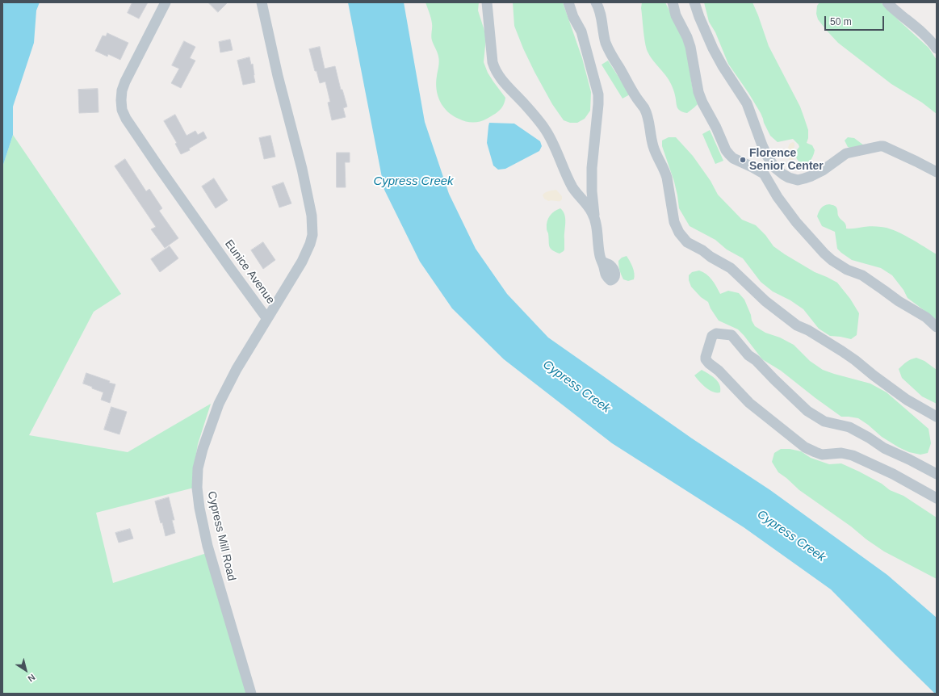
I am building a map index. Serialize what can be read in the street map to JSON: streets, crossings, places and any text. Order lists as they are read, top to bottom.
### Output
{
  "streets": {
    "street": ["Eunice Avenue", "Cypress Mill Road"]
  },
  "crossings": [
    ["Eunice Avenue", "Cypress Mill Road"]
  ],
  "water": ["Cypress Creek"],
  "places": ["Florence Senior Center"],
  "scale_bar": "50 m",
  "north": "bottom right"
}
